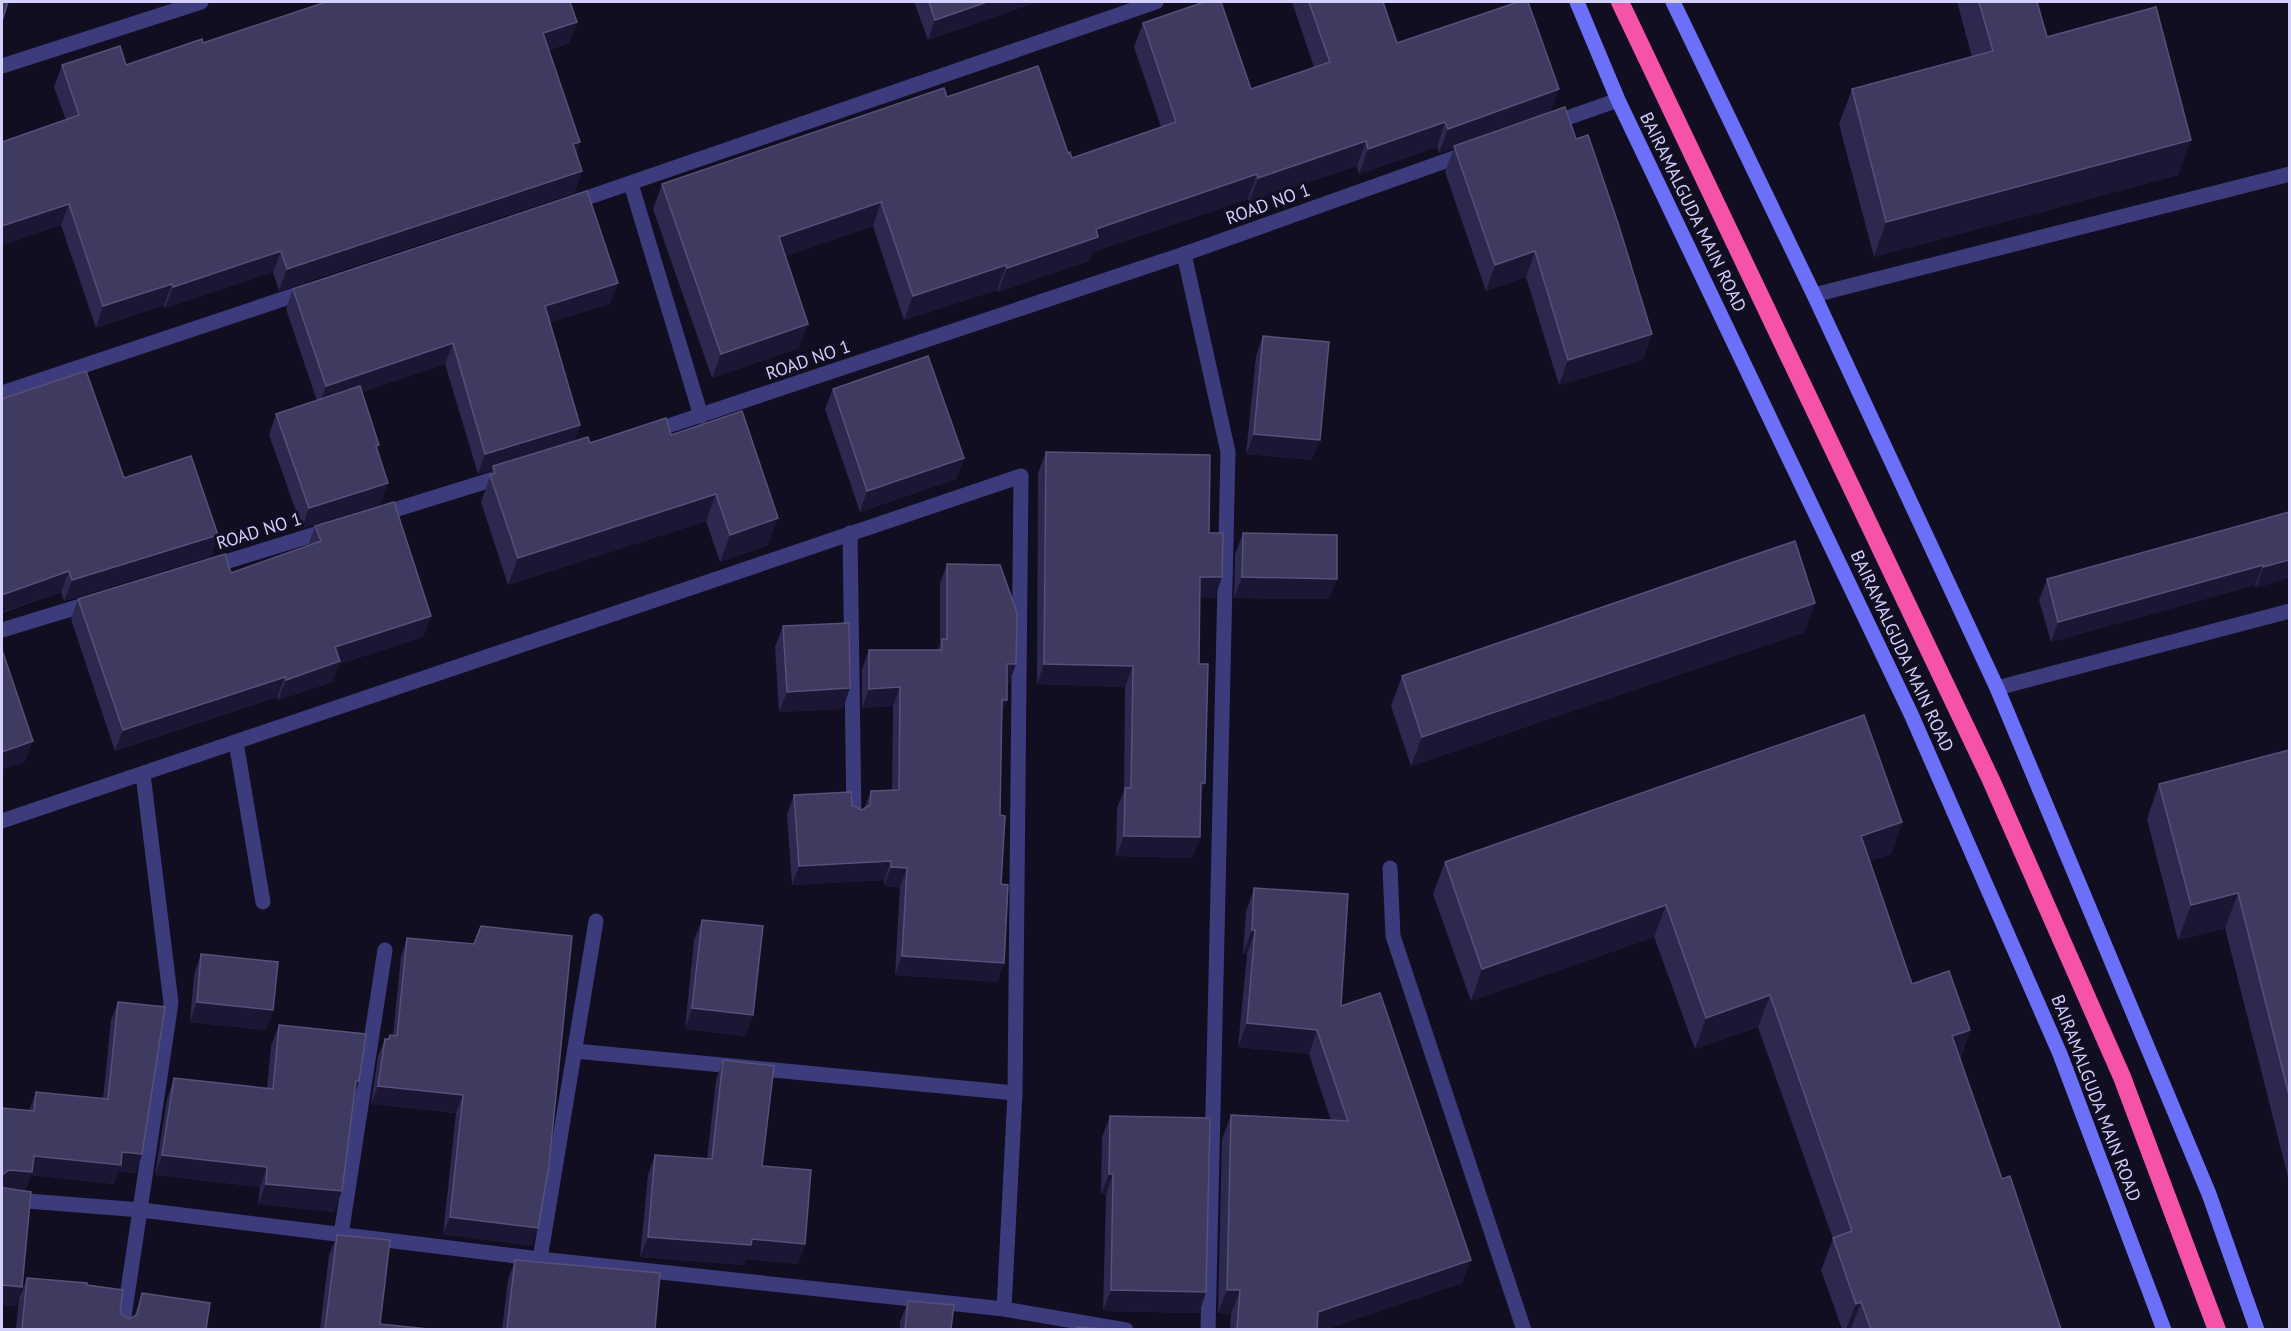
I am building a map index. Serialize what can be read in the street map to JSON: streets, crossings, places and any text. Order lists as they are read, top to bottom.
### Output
{
  "streets": {
    "main road": ["BAIRAMALGUDA MAIN ROAD"],
    "street": ["ROAD NO 1"]
  }
}
